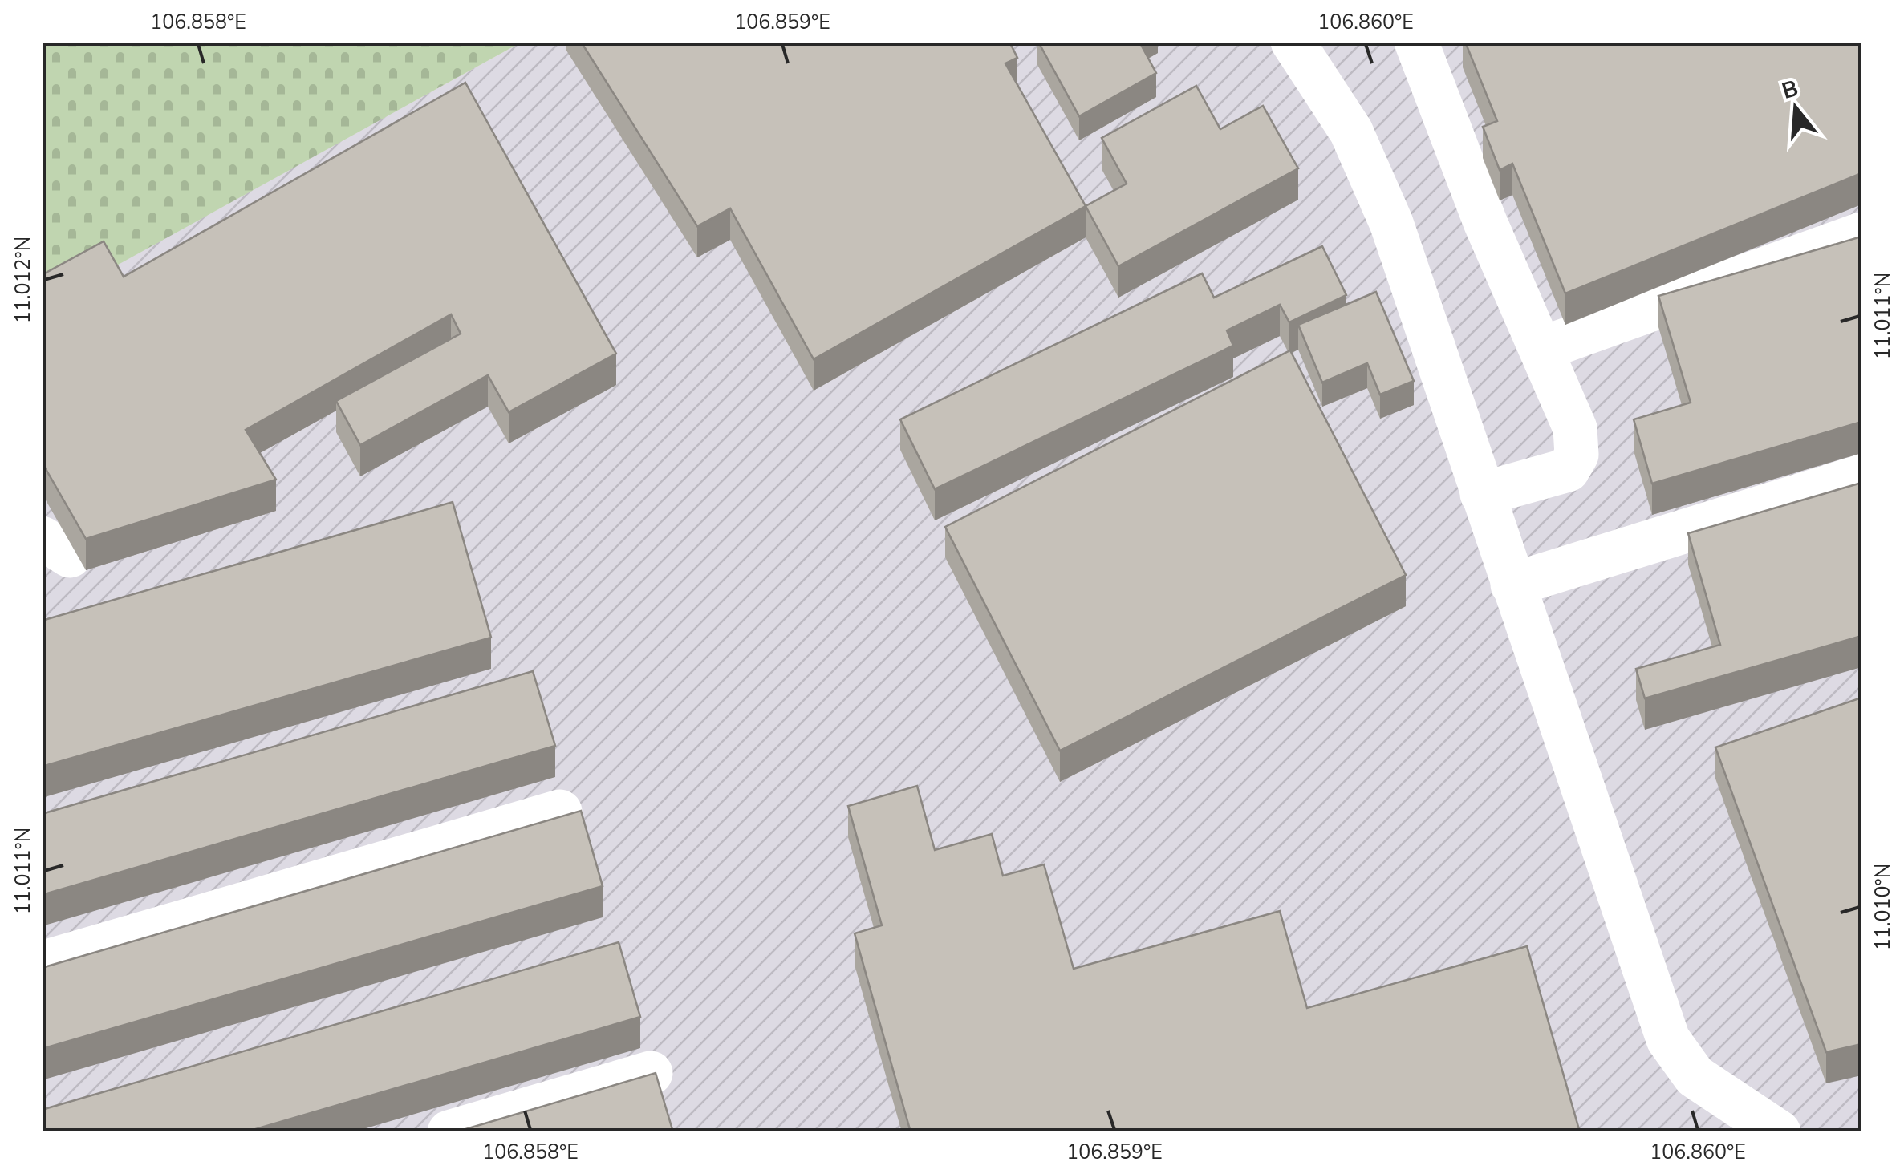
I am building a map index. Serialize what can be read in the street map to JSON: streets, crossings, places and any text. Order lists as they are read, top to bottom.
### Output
{
  "north": "top",
  "coordinates": [
    "106.858°E",
    "106.859°E",
    "106.860°E",
    "11.012°N",
    "11.011°N",
    "11.010°N"
  ]
}
